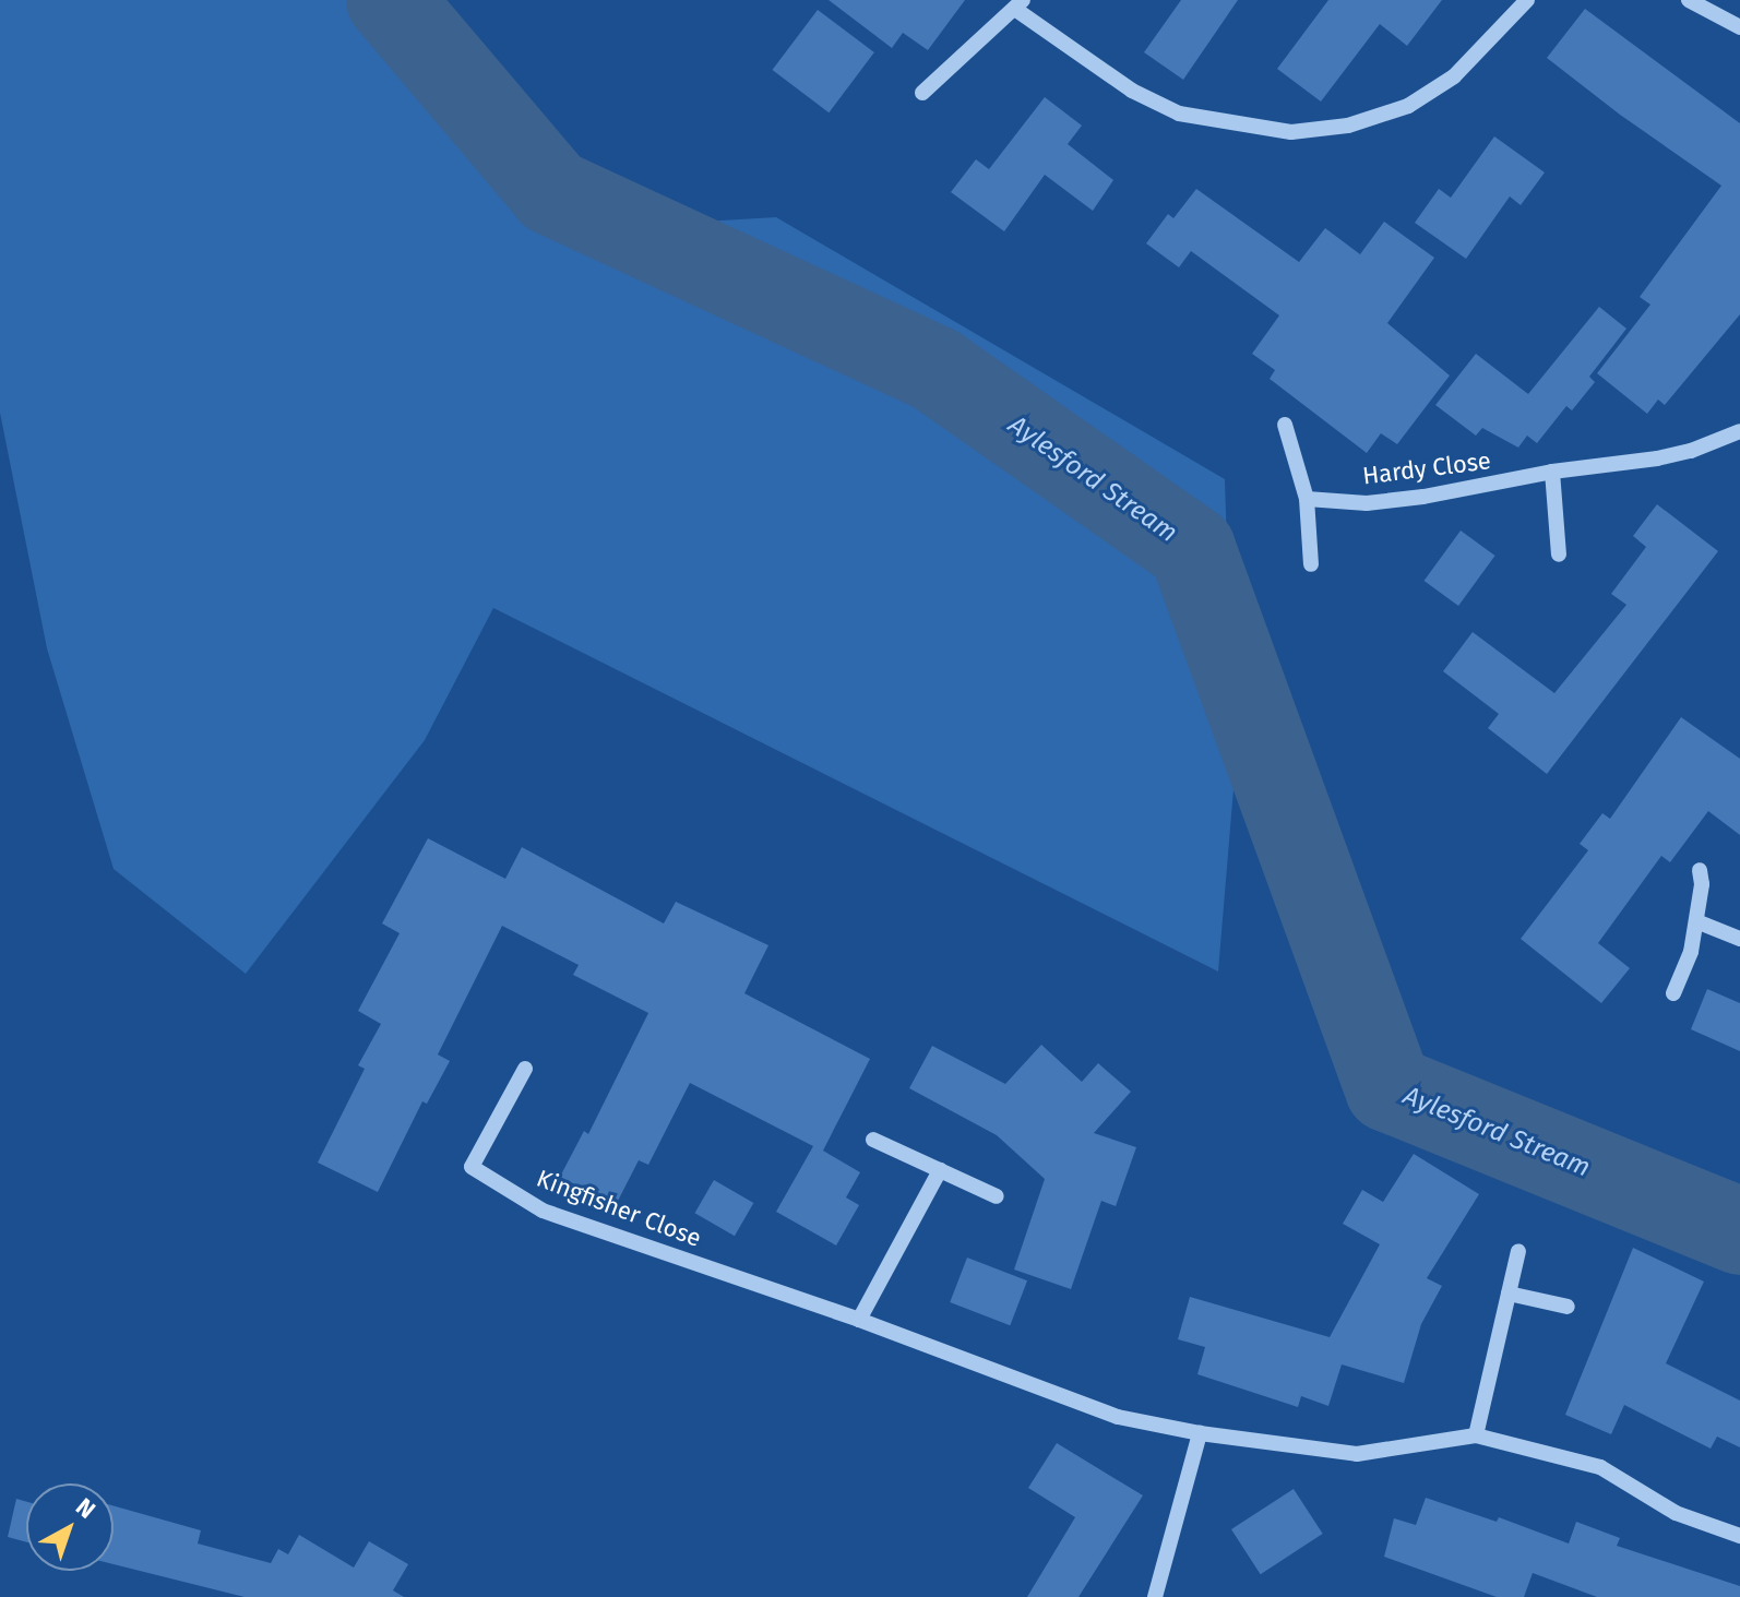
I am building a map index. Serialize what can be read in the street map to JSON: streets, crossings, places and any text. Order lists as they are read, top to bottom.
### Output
{
  "streets": {
    "street": ["Hardy Close", "Kingfisher Close"]
  },
  "water": ["Aylesford Stream"],
  "north": "top right"
}
